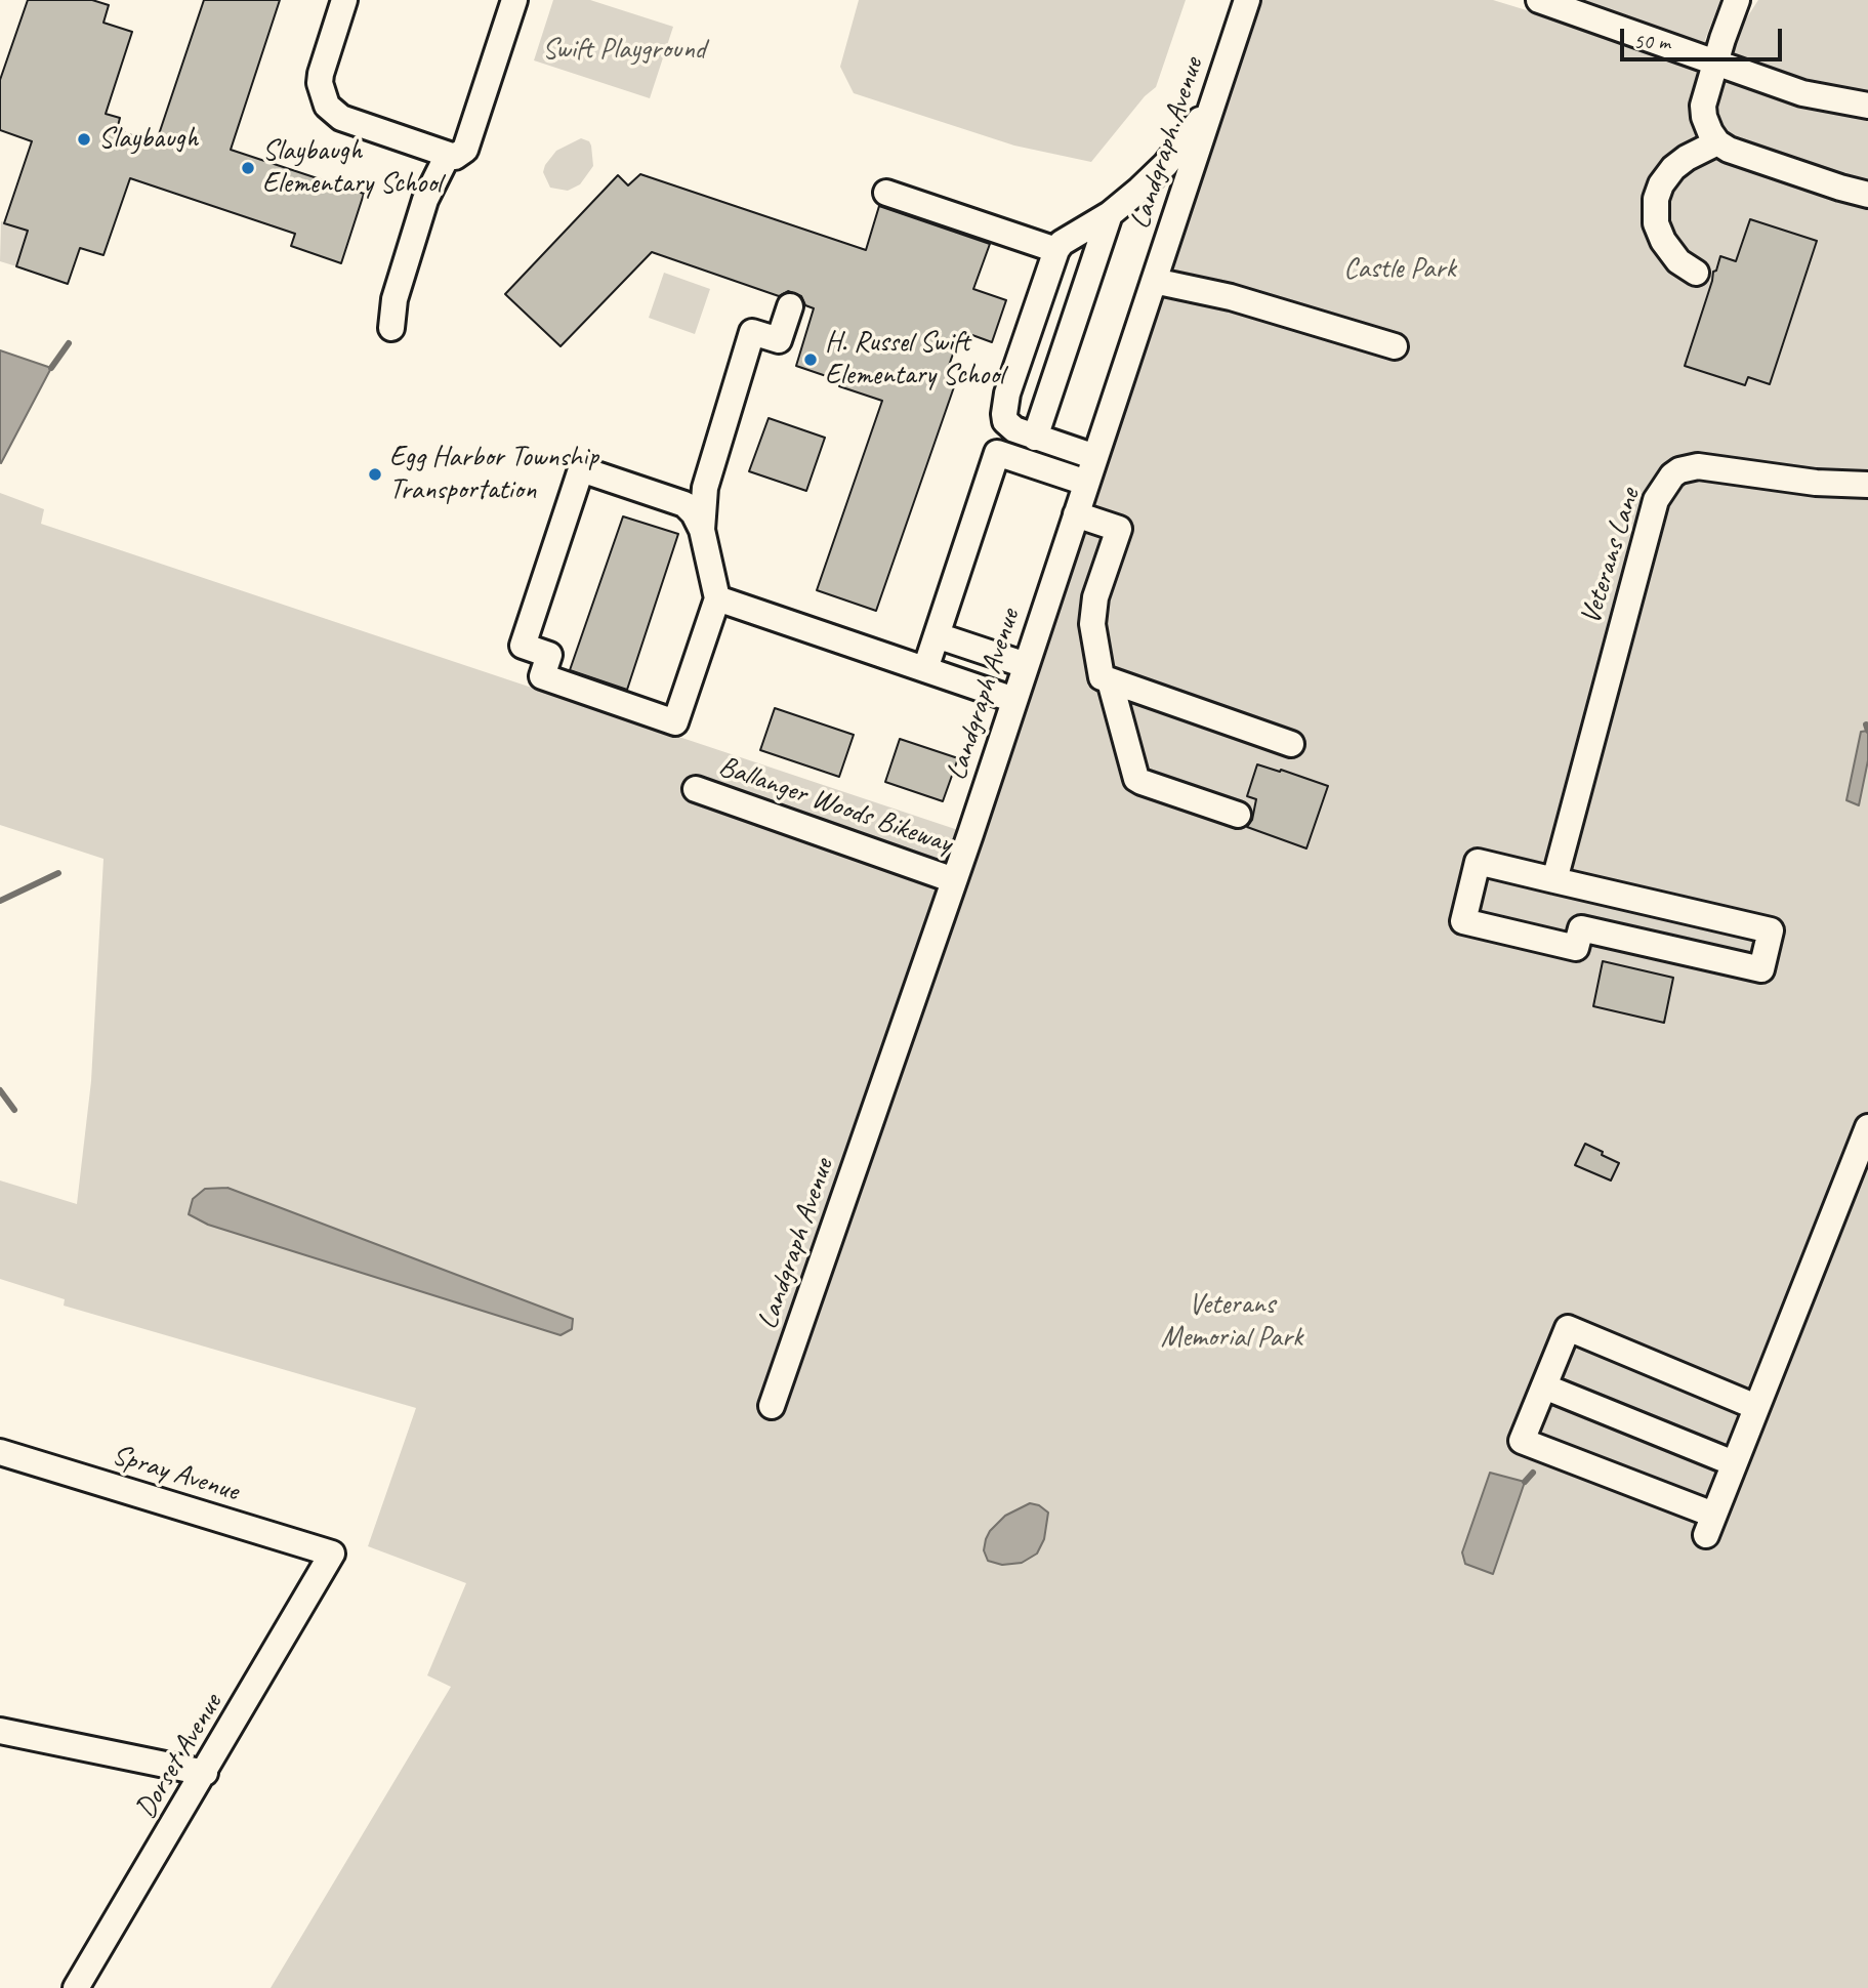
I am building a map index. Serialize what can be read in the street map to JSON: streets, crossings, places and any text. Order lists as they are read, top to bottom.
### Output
{
  "streets": {
    "street": [
      "Landgraph Avenue",
      "Veterans Lane",
      "Ballanger Woods Bikeway",
      "Spray Avenue",
      "Dorset Avenue"
    ]
  },
  "crossings": [
    ["Landgraph Avenue", "Ballanger Woods Bikeway"],
    ["Spray Avenue", "Dorset Avenue"]
  ],
  "parks": ["Swift Playground", "Castle Park", "Veterans Memorial Park"],
  "places": [
    "Slaybaugh",
    "Slaybaugh Elementary School",
    "H. Russel Swift Elementary School",
    "Egg Harbor Township Transportation"
  ],
  "scale_bar": "50 m"
}
